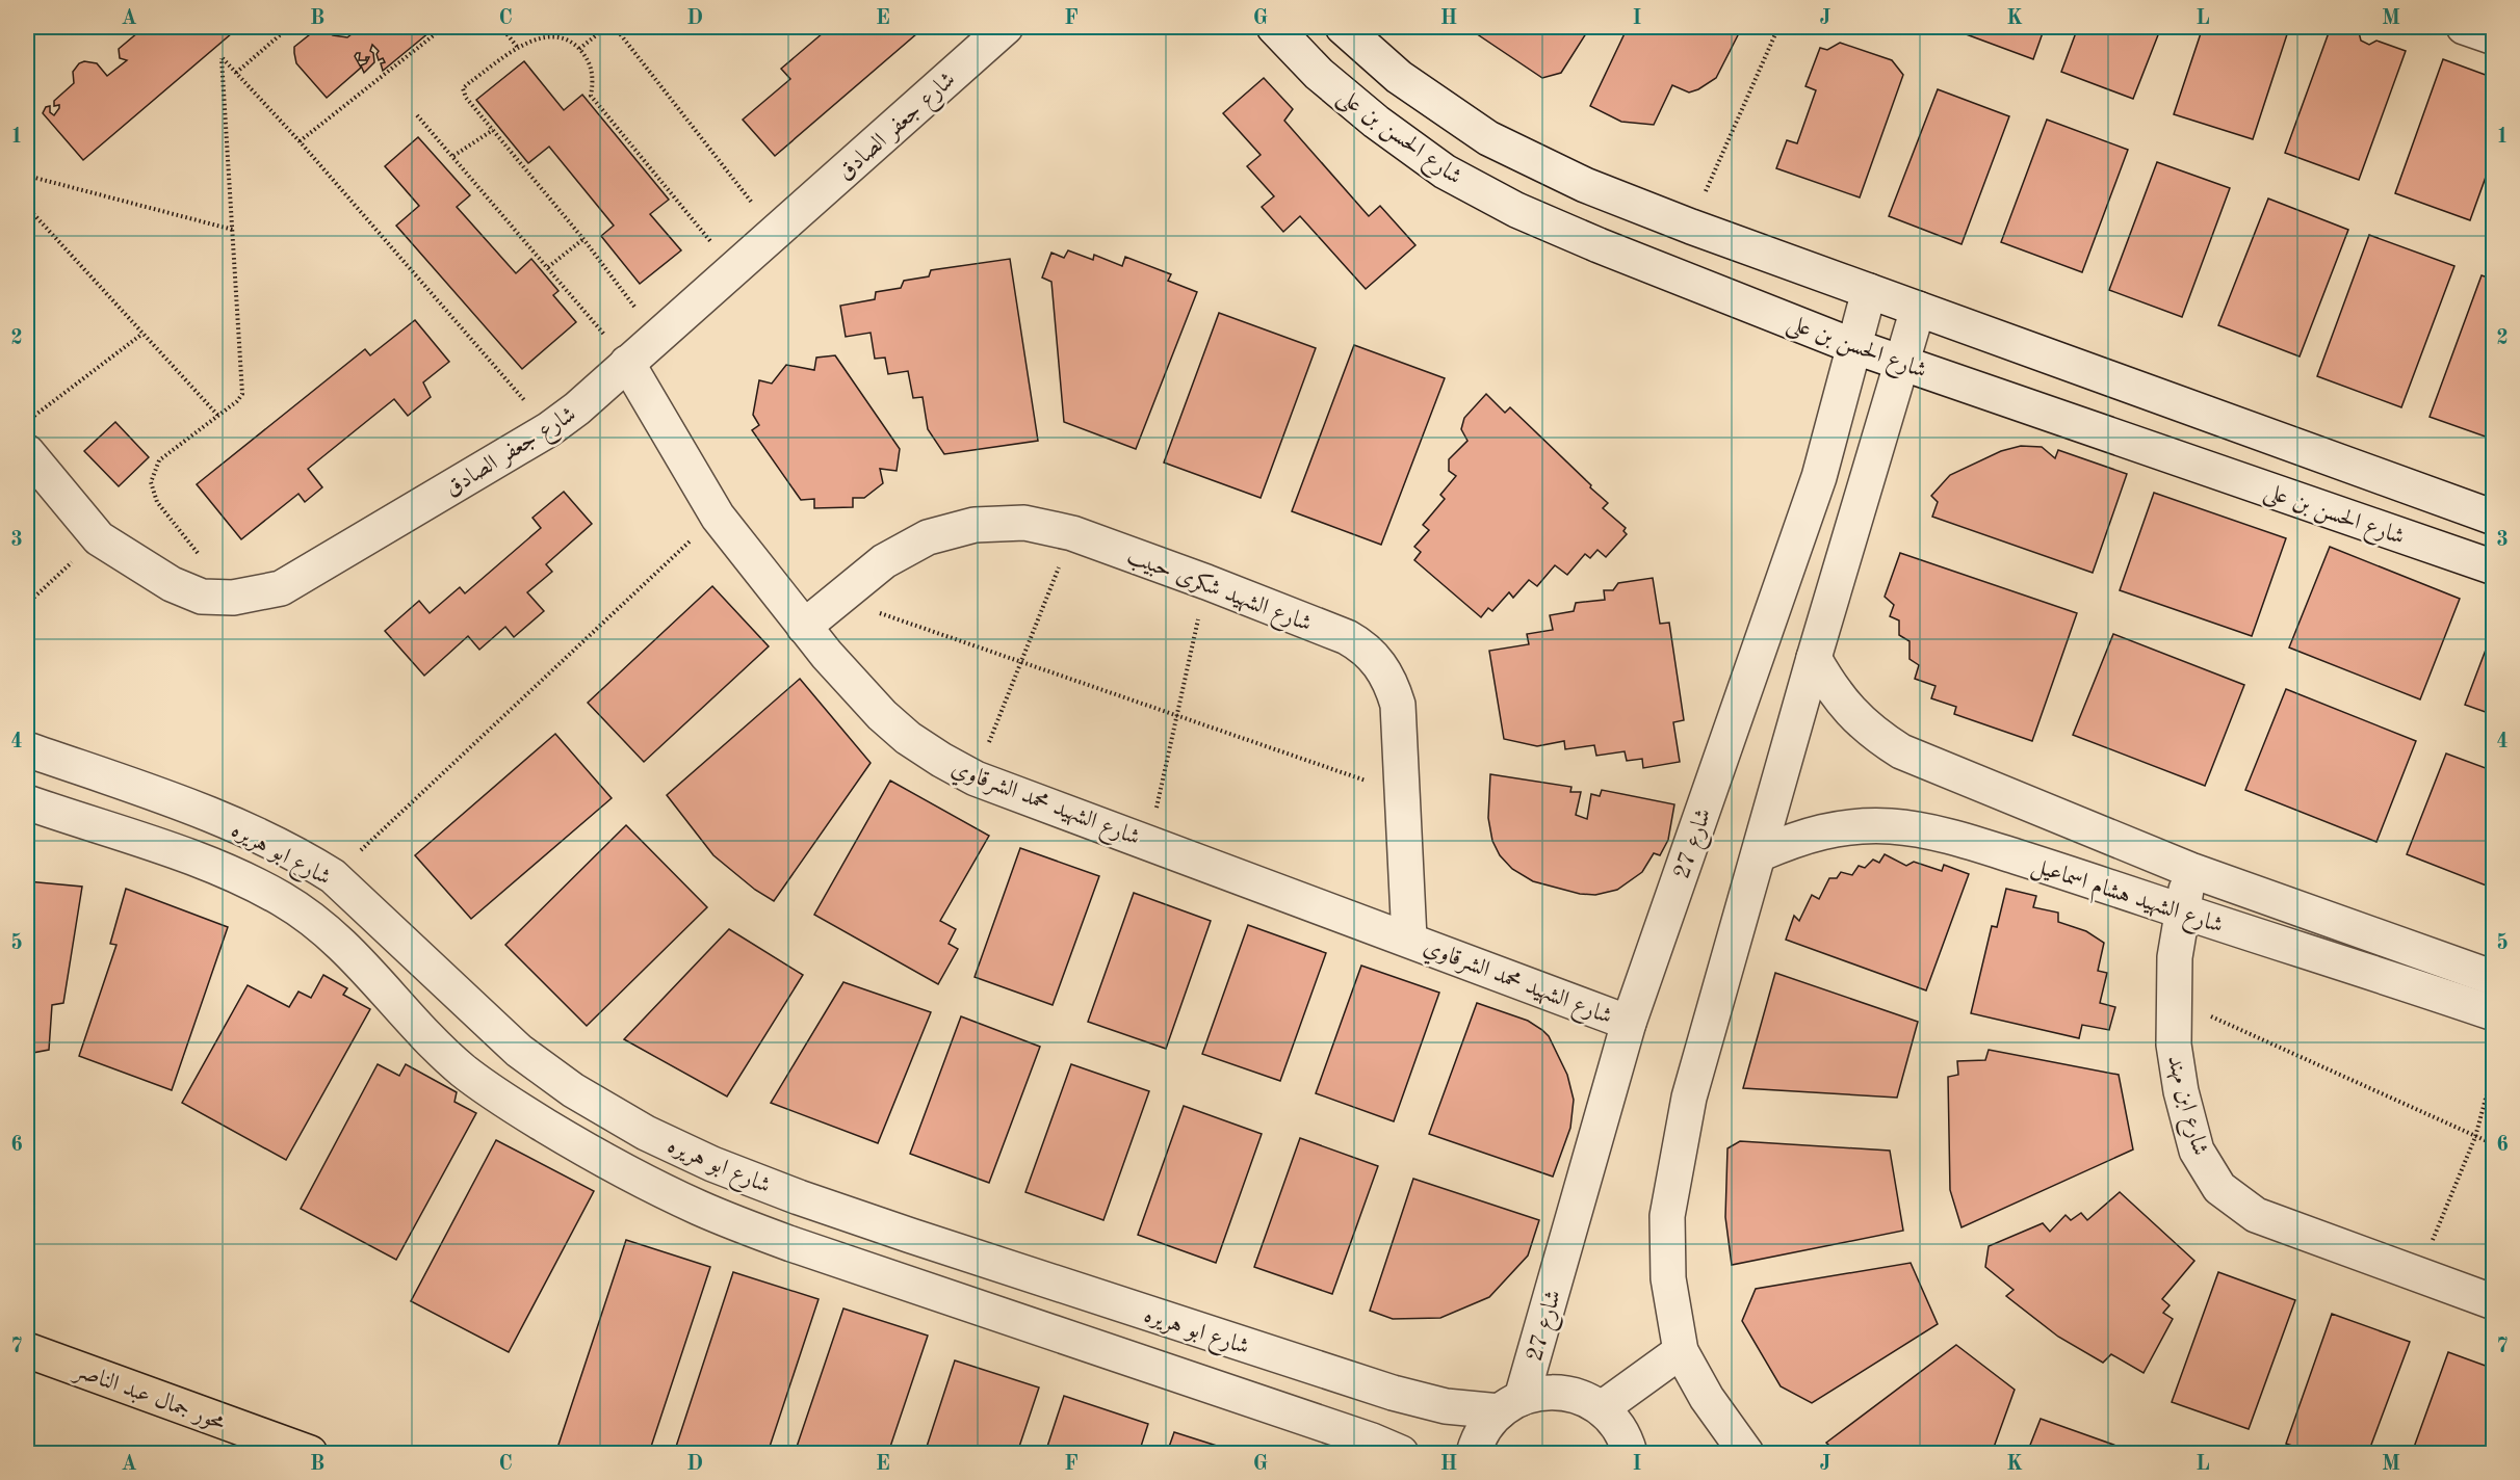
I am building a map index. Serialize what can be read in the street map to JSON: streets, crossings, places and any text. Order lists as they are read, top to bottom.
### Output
{
  "streets": {
    "main road": ["محور جمال عبد الناصر"],
    "street": [
      "شارع جعفر الصادق",
      "شارع الحسن بن على",
      "شارع الشهيد شكرى حبيب",
      "شارع الشهيد محمد الشرقاوي",
      "شارع 27",
      "شارع ابو هريره",
      "شارع الشهيد هشام اسماعيل",
      "شارع ابن مهند"
    ]
  },
  "crossings": [
    ["شارع جعفر الصادق", "شارع الشهيد محمد الشرقاوي"],
    ["شارع الحسن بن على", "شارع 27"],
    ["شارع الشهيد شكرى حبيب", "شارع الشهيد محمد الشرقاوي"],
    ["شارع الشهيد محمد الشرقاوي", "شارع 27"],
    ["شارع 27", "شارع ابو هريره"],
    ["شارع الشهيد هشام اسماعيل", "شارع ابن مهند"]
  ],
  "grid": {
    "columns": [
      "A",
      "B",
      "C",
      "D",
      "E",
      "F",
      "G",
      "H",
      "I",
      "J",
      "K",
      "L",
      "M"
    ],
    "rows": [
      "1",
      "2",
      "3",
      "4",
      "5",
      "6",
      "7"
    ]
  }
}
